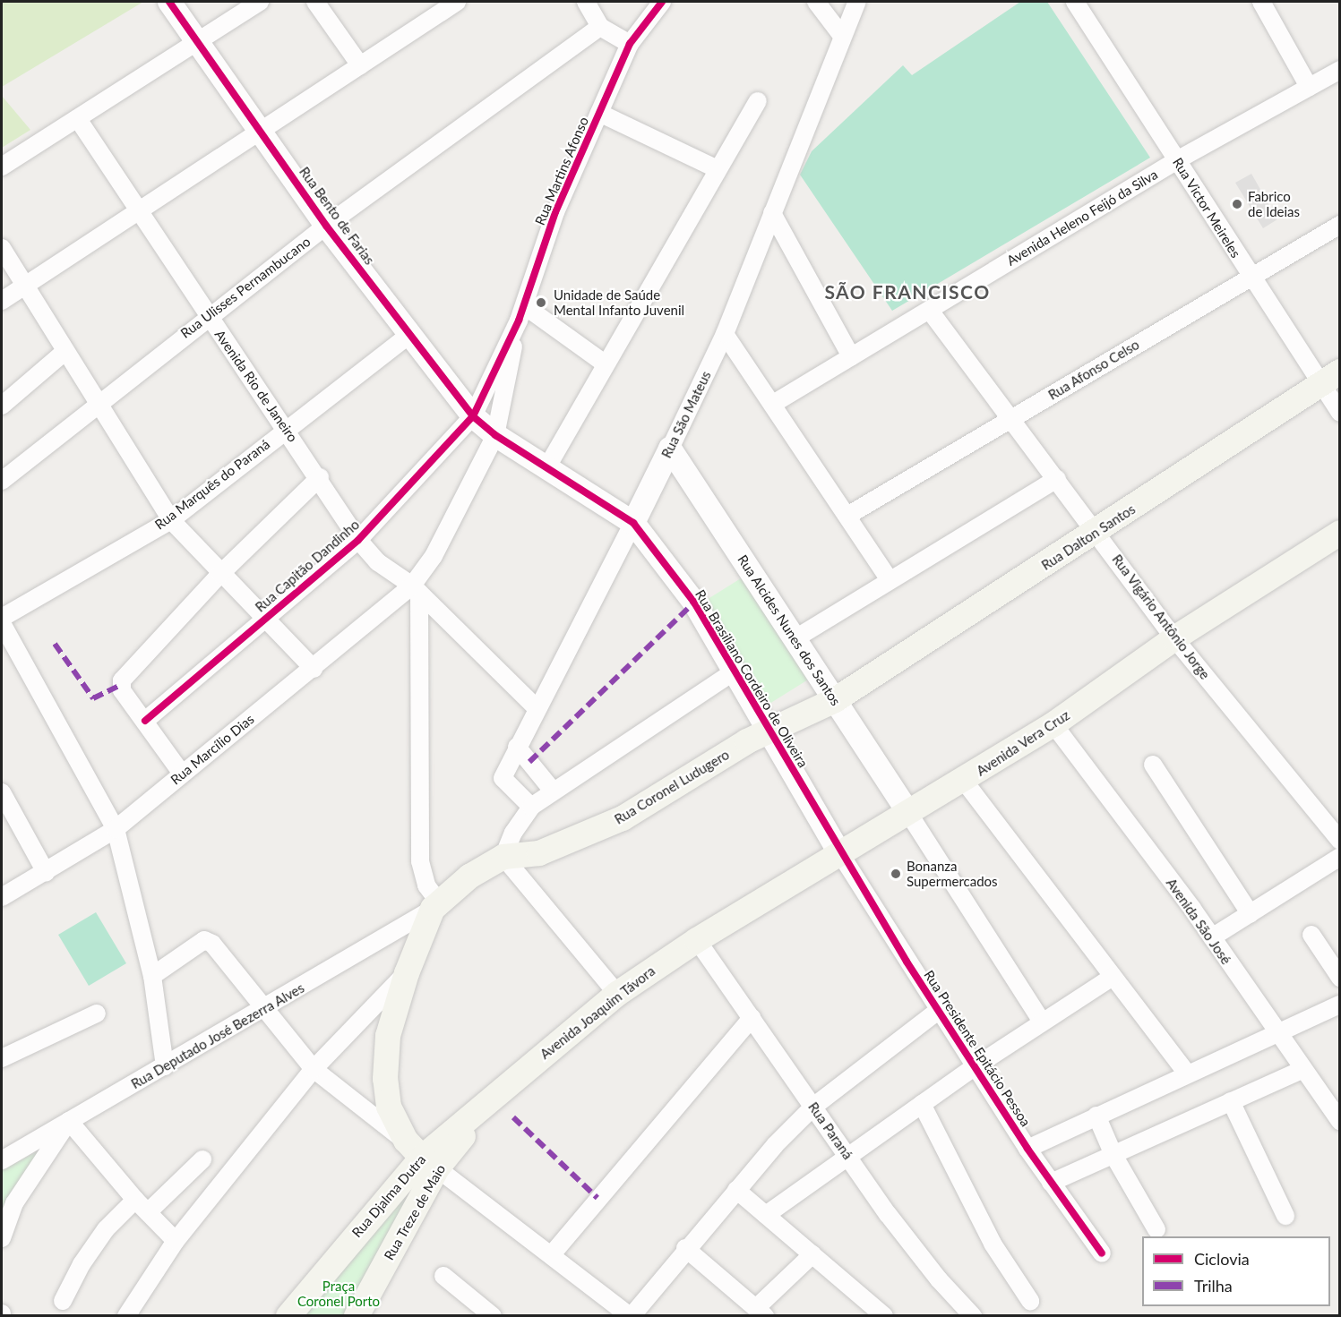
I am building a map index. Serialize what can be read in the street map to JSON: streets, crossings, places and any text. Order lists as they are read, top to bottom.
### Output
{
  "streets": {
    "main road": [
      "Rua Dalton Santos",
      "Avenida Vera Cruz",
      "Rua Coronel Ludugero",
      "Avenida Joaquim Távora",
      "Rua Djalma Dutra",
      "Rua Treze de Maio"
    ],
    "street": [
      "Rua Martins Afonso",
      "Rua Victor Meireles",
      "Rua Bento de Farias",
      "Avenida Heleno Feijó da Silva",
      "Rua Ulisses Pernambucano",
      "Rua Afonso Celso",
      "Avenida Rio de Janeiro",
      "Rua São Mateus",
      "Rua Marquês do Paraná",
      "Rua Capitão Dandinho",
      "Rua Vigário Antônio Jorge",
      "Rua Alcides Nunes dos Santos",
      "Rua Brasiliano Cordeiro de Oliveira",
      "Rua Marcílio Dias",
      "Avenida São José",
      "Rua Deputado José Bezerra Alves",
      "Rua Presidente Epitácio Pessoa",
      "Rua Paraná"
    ]
  },
  "crossings": [
    ["Rua Martins Afonso", "Rua Bento de Farias"],
    ["Rua Martins Afonso", "Avenida Rio de Janeiro"],
    ["Rua Martins Afonso", "Rua Capitão Dandinho"],
    ["Rua Martins Afonso", "Rua Marcílio Dias"],
    ["Rua Victor Meireles", "Avenida Heleno Feijó da Silva"],
    ["Rua Victor Meireles", "Rua Afonso Celso"],
    ["Rua Victor Meireles", "Rua Dalton Santos"],
    ["Rua Bento de Farias", "Rua Ulisses Pernambucano"],
    ["Rua Bento de Farias", "Rua São Mateus"],
    ["Rua Bento de Farias", "Rua Marquês do Paraná"],
    ["Rua Bento de Farias", "Rua Capitão Dandinho"],
    ["Rua Bento de Farias", "Rua Brasiliano Cordeiro de Oliveira"],
    ["Avenida Heleno Feijó da Silva", "Rua Vigário Antônio Jorge"],
    ["Rua Ulisses Pernambucano", "Avenida Rio de Janeiro"],
    ["Rua Afonso Celso", "Rua Vigário Antônio Jorge"],
    ["Avenida Rio de Janeiro", "Rua São Mateus"],
    ["Avenida Rio de Janeiro", "Rua Marquês do Paraná"],
    ["Avenida Rio de Janeiro", "Rua Capitão Dandinho"],
    ["Avenida Rio de Janeiro", "Rua Marcílio Dias"],
    ["Rua São Mateus", "Rua Alcides Nunes dos Santos"],
    ["Rua São Mateus", "Rua Brasiliano Cordeiro de Oliveira"],
    ["Rua Dalton Santos", "Rua Vigário Antônio Jorge"],
    ["Rua Dalton Santos", "Rua Alcides Nunes dos Santos"],
    ["Rua Dalton Santos", "Rua Coronel Ludugero"],
    ["Rua Vigário Antônio Jorge", "Avenida Vera Cruz"],
    ["Rua Alcides Nunes dos Santos", "Avenida Vera Cruz"],
    ["Rua Alcides Nunes dos Santos", "Rua Coronel Ludugero"],
    ["Rua Brasiliano Cordeiro de Oliveira", "Avenida Vera Cruz"],
    ["Rua Brasiliano Cordeiro de Oliveira", "Rua Coronel Ludugero"],
    ["Rua Brasiliano Cordeiro de Oliveira", "Rua Presidente Epitácio Pessoa"],
    ["Avenida Vera Cruz", "Avenida São José"],
    ["Avenida Vera Cruz", "Avenida Joaquim Távora"],
    ["Avenida Vera Cruz", "Rua Presidente Epitácio Pessoa"],
    ["Avenida Vera Cruz", "Rua Paraná"],
    ["Avenida Joaquim Távora", "Rua Paraná"],
    ["Avenida Joaquim Távora", "Rua Treze de Maio"],
    ["Rua Djalma Dutra", "Rua Treze de Maio"]
  ],
  "districts": ["SÃO FRANCISCO"],
  "parks": ["Praça Coronel Porto"],
  "places": ["Fabrico de Ideias", "Unidade de Saúde Mental Infanto Juvenil", "Bonanza Supermercados"],
  "legend": ["Ciclovia", "Trilha"]
}
